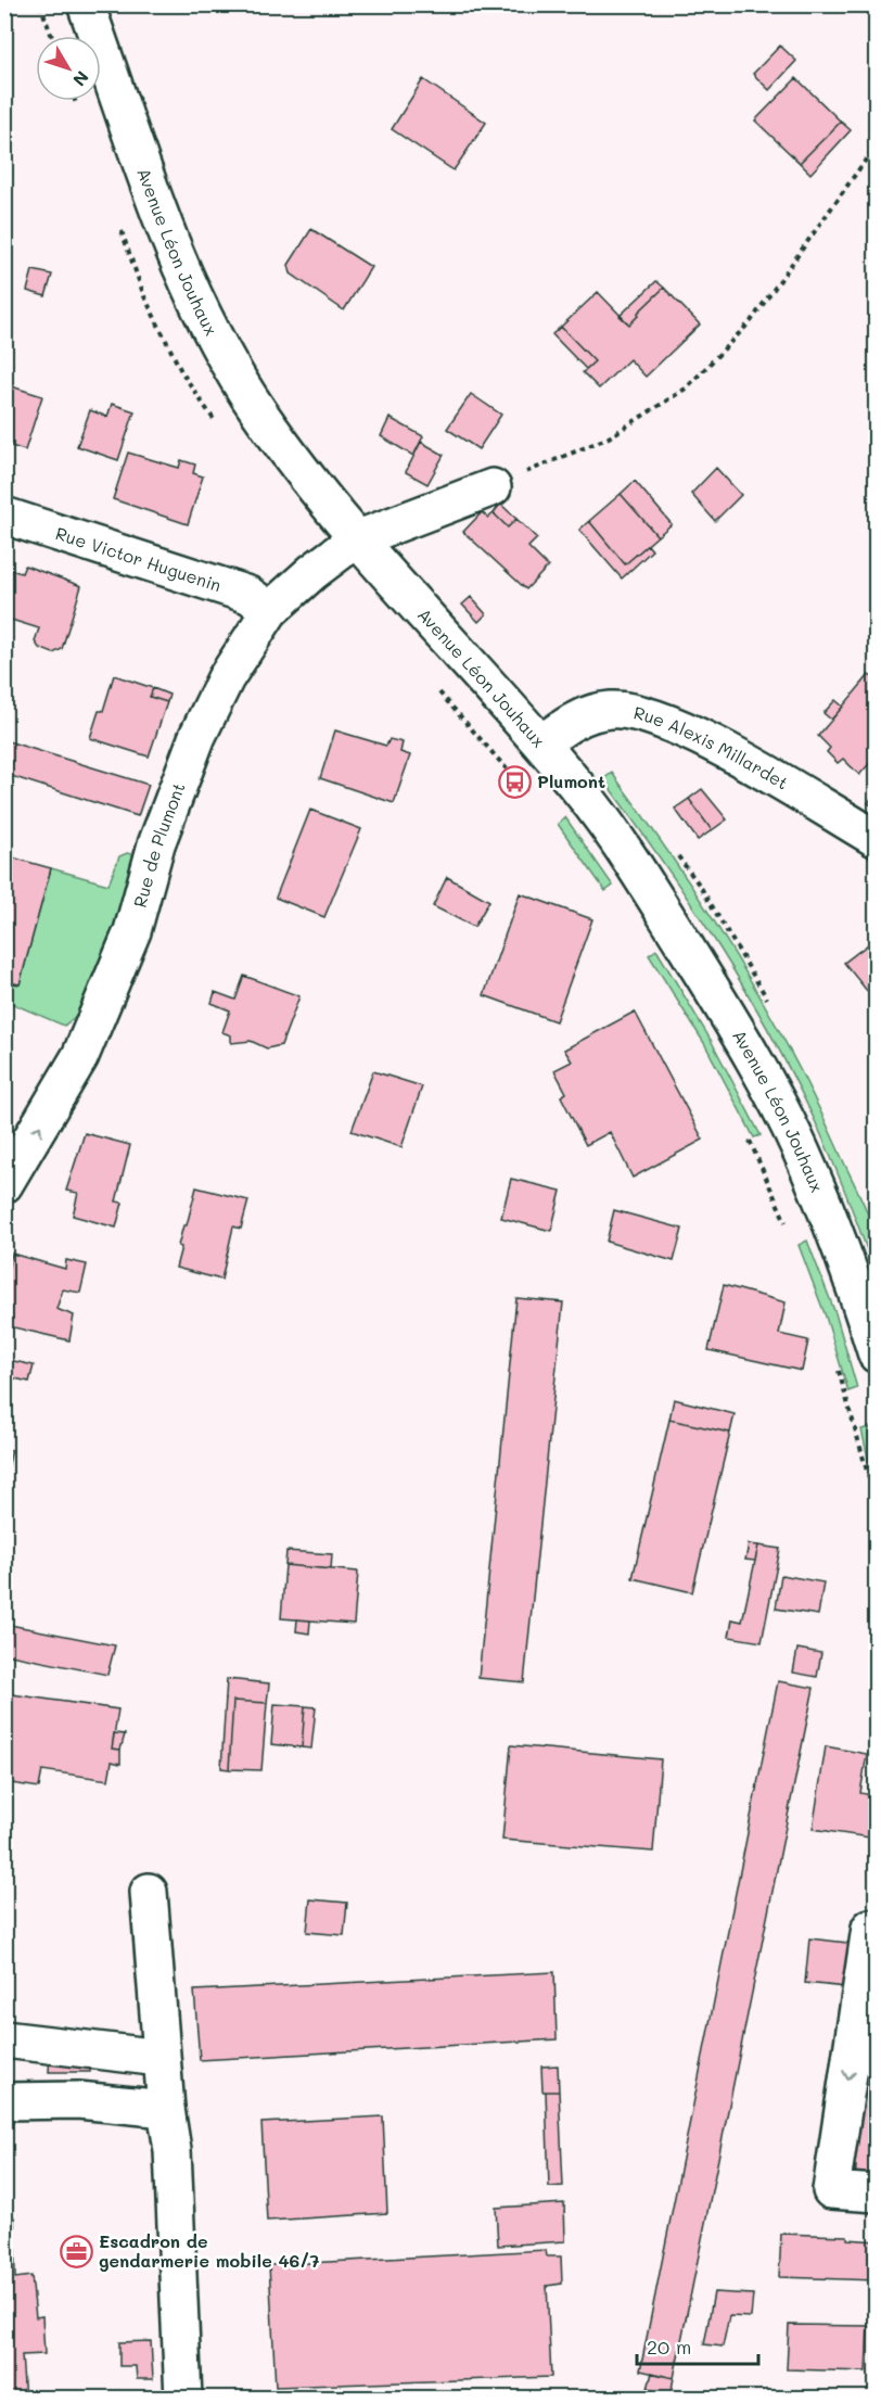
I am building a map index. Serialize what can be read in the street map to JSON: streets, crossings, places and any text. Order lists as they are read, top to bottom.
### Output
{
  "streets": {
    "street": [
      "Avenue Léon Jouhaux",
      "Rue Victor Huguenin",
      "Rue Alexis Millardet",
      "Rue de Plumont"
    ]
  },
  "crossings": [
    ["Avenue Léon Jouhaux", "Rue Alexis Millardet"],
    ["Avenue Léon Jouhaux", "Rue de Plumont"],
    ["Rue Victor Huguenin", "Rue de Plumont"]
  ],
  "one_way": ["Rue de Plumont"],
  "places": {
    "bus stop": ["Plumont"],
    "office": ["Escadron de gendarmerie mobile 46/7"]
  },
  "scale_bar": "20 m",
  "north": "bottom right"
}
